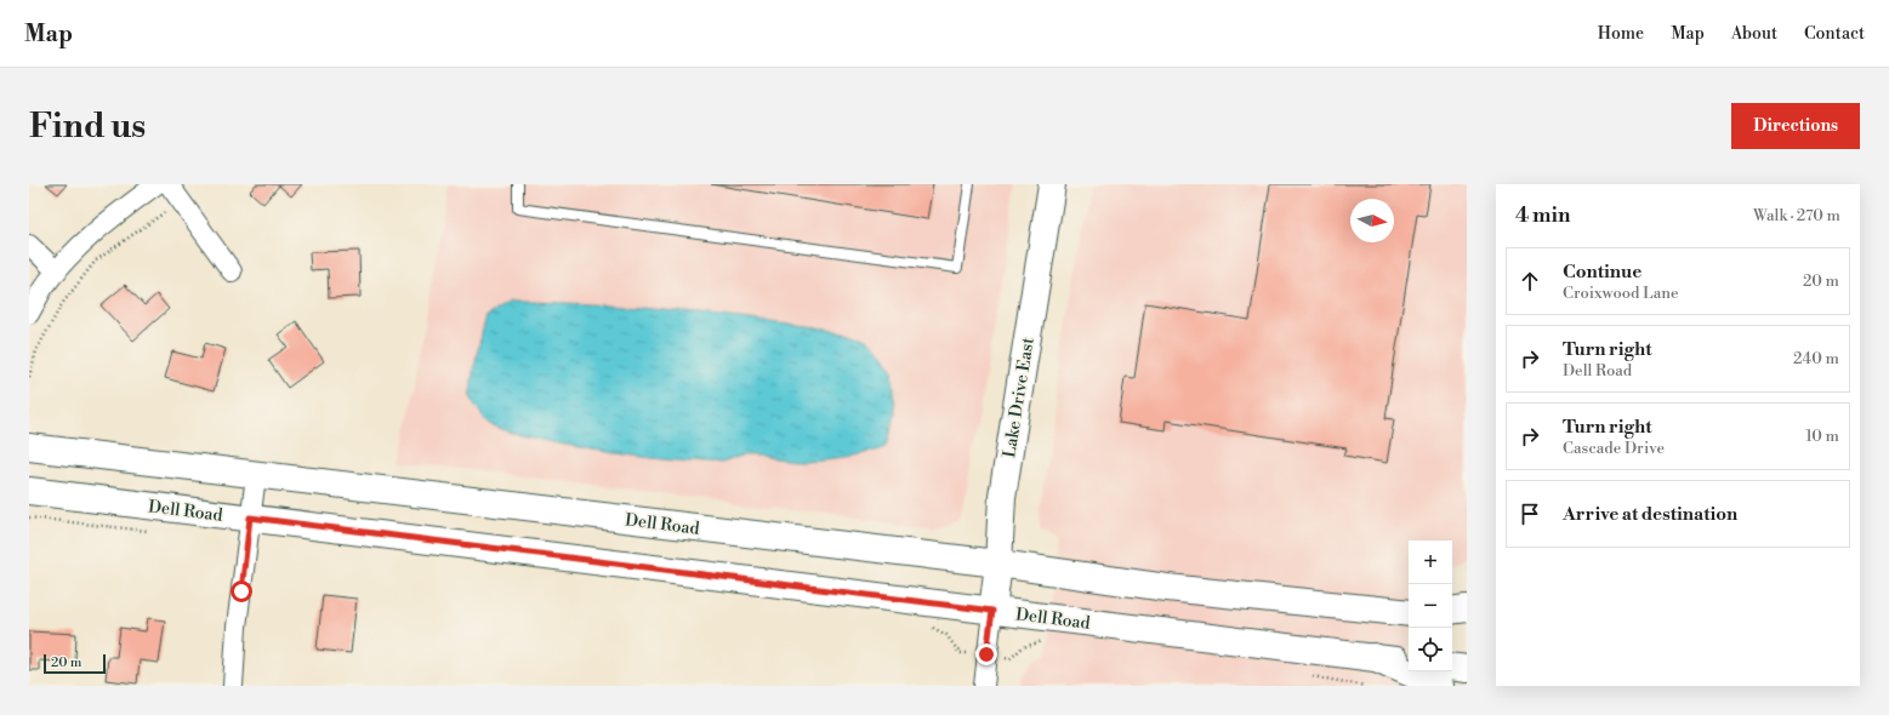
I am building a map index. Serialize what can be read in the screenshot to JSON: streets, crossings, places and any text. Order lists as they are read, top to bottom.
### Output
{
  "streets": {
    "main road": ["Lake Drive East", "Dell Road"]
  },
  "crossings": [
    ["Lake Drive East", "Dell Road"]
  ],
  "scale_bar": "20 m",
  "north": "right",
  "page": {
    "header": "Map",
    "nav": [
      "Home",
      "Map",
      "About",
      "Contact"
    ],
    "buttons": "Directions",
    "title": "Find us",
    "heading": ["4 min", "Walk · 270 m"],
    "list": [
      ["Continue", "Croixwood Lane", "20 m"],
      ["Turn right", "Dell Road", "240 m"],
      ["Turn right", "Cascade Drive", "10 m"],
      "Arrive at destination"
    ],
    "map_buttons": ["+", "−"],
    "scale": "20 m"
  }
}
